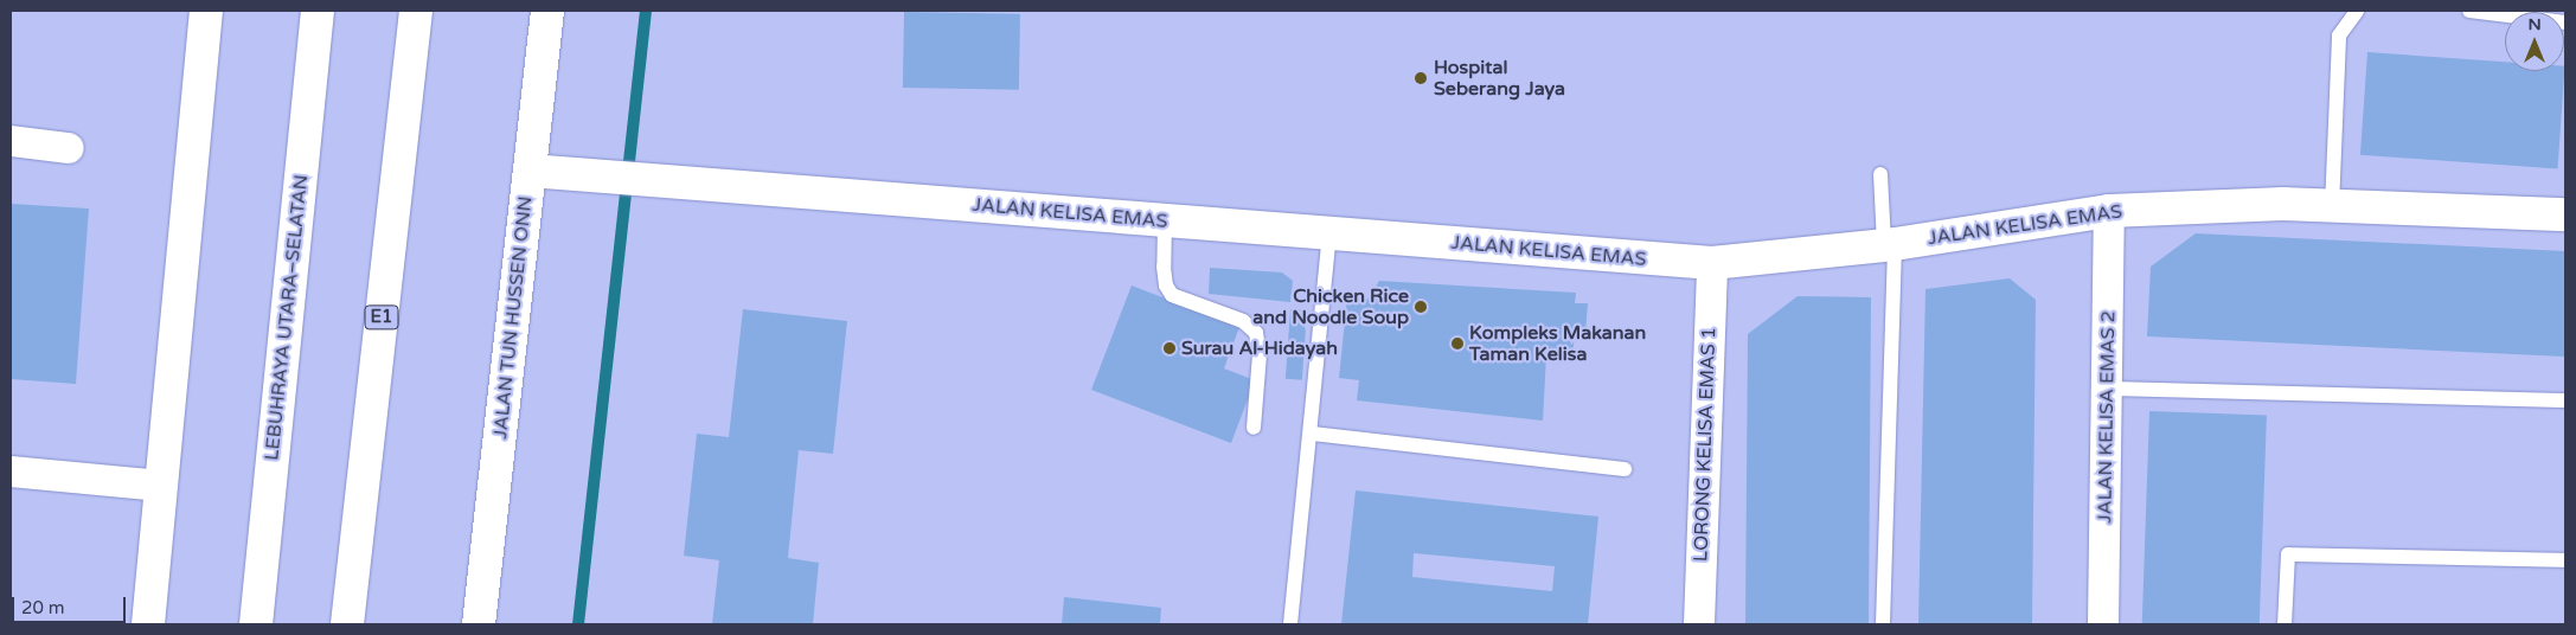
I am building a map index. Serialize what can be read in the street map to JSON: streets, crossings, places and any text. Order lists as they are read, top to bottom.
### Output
{
  "streets": {
    "main road": [
      "JALAN KELISA EMAS",
      "LEBUHRAYA UTARA–SELATAN",
      "E1",
      "JALAN TUN HUSSEN ONN"
    ],
    "street": ["JALAN KELISA EMAS 2", "LORONG KELISA EMAS 1"]
  },
  "crossings": [
    ["JALAN KELISA EMAS", "JALAN TUN HUSSEN ONN"],
    ["JALAN KELISA EMAS", "JALAN KELISA EMAS 2"],
    ["JALAN KELISA EMAS", "LORONG KELISA EMAS 1"]
  ],
  "places": [
    "Hospital Seberang Jaya",
    "Chicken Rice and Noodle Soup",
    "Kompleks Makanan Taman Kelisa",
    "Surau Al-Hidayah"
  ],
  "scale_bar": "20 m",
  "north": "top"
}
